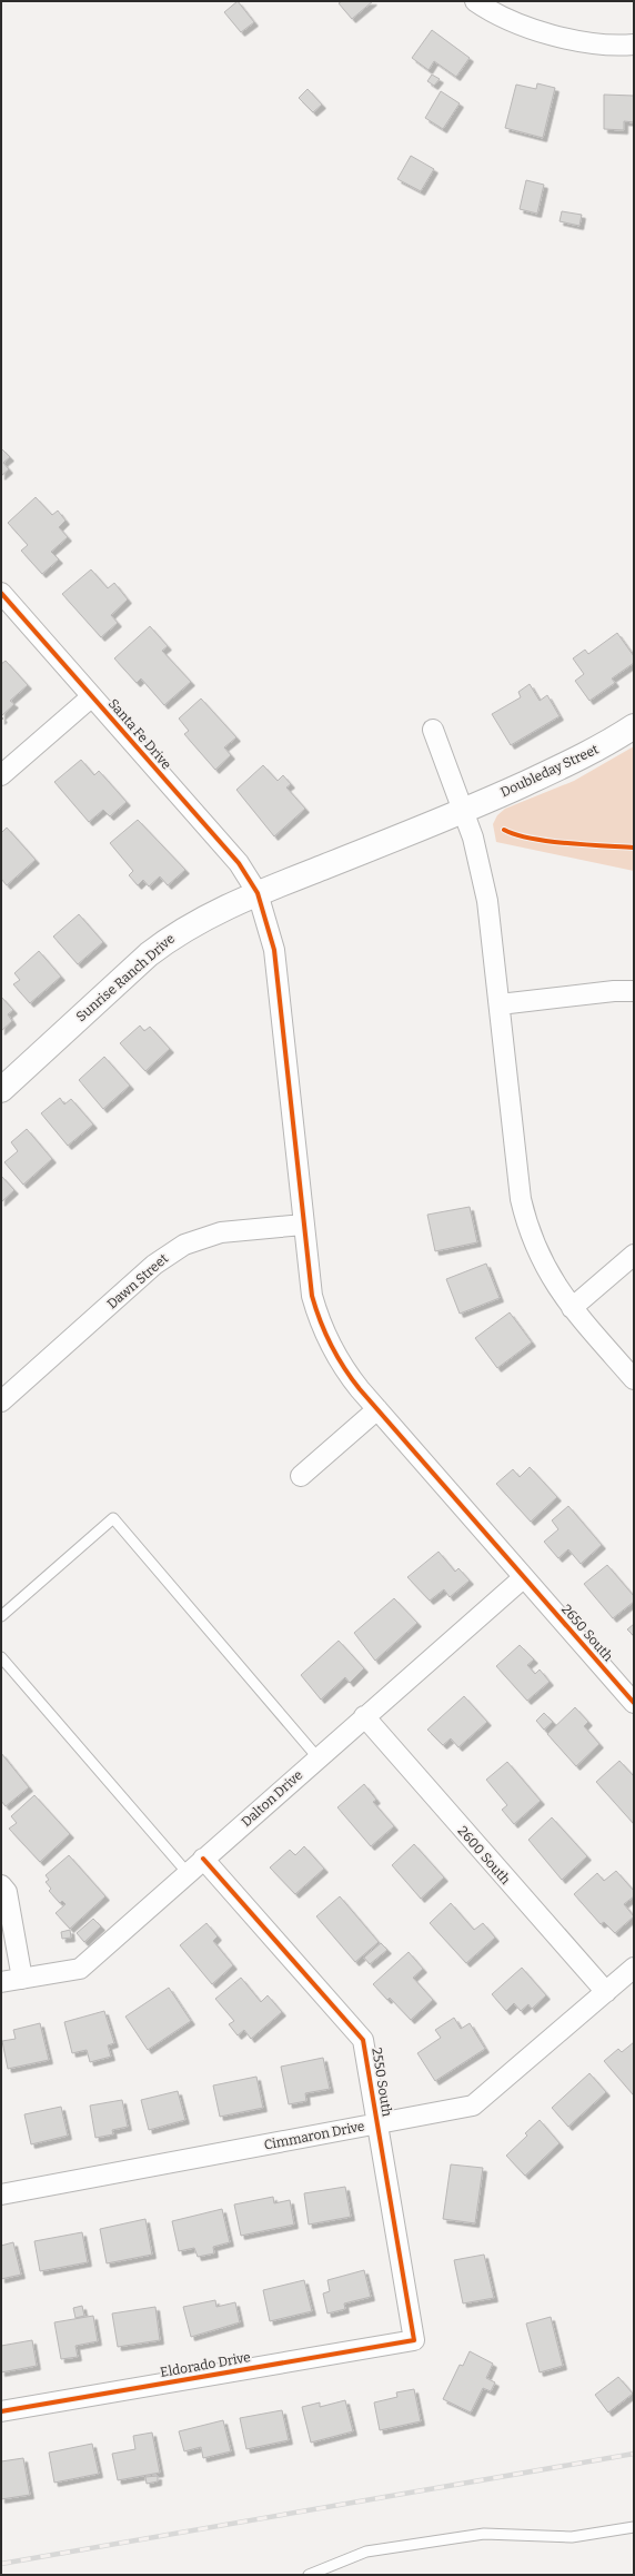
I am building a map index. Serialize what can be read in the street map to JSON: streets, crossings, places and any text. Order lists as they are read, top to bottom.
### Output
{
  "streets": {
    "street": [
      "Santa Fe Drive",
      "Doubleday Street",
      "Sunrise Ranch Drive",
      "Dawn Street",
      "2650 South",
      "Dalton Drive",
      "2600 South",
      "2550 South",
      "Cimmaron Drive",
      "Eldorado Drive"
    ]
  },
  "crossings": [
    ["Santa Fe Drive", "Sunrise Ranch Drive"],
    ["Santa Fe Drive", "Dawn Street"],
    ["Santa Fe Drive", "2650 South"],
    ["Doubleday Street", "Sunrise Ranch Drive"],
    ["Dawn Street", "2650 South"],
    ["2650 South", "Dalton Drive"],
    ["Dalton Drive", "2600 South"],
    ["Dalton Drive", "2550 South"],
    ["2600 South", "Cimmaron Drive"],
    ["2550 South", "Cimmaron Drive"],
    ["2550 South", "Eldorado Drive"]
  ]
}
